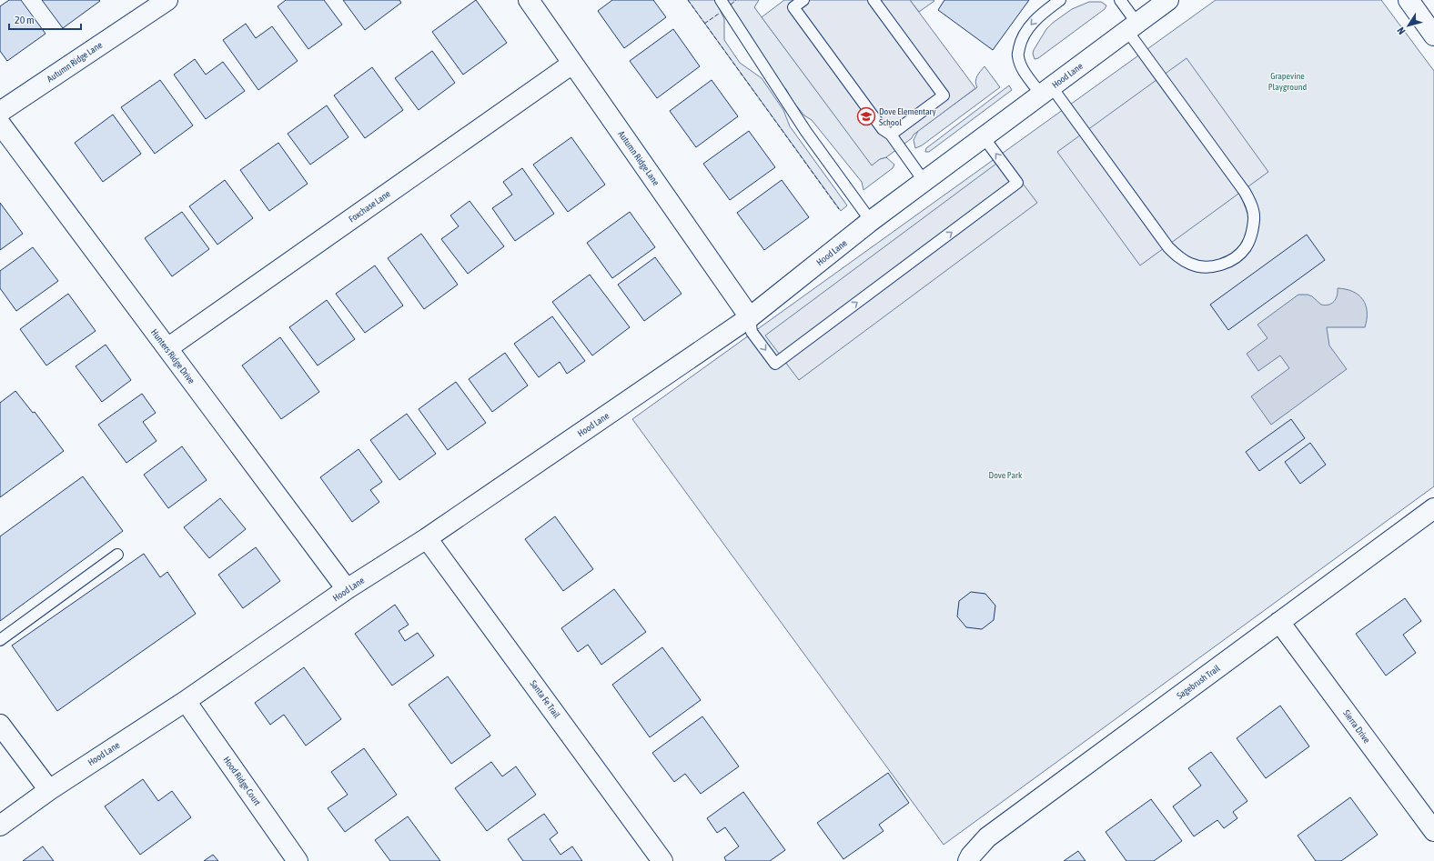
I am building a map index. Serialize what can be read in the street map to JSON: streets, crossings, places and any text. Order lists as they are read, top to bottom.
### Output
{
  "streets": {
    "street": [
      "Autumn Ridge Lane",
      "Hood Lane",
      "Foxchase Lane",
      "Hunters Ridge Drive",
      "Sagebrush Trail",
      "Santa Fe Trail",
      "Sierra Drive",
      "Hood Ridge Court"
    ]
  },
  "crossings": [
    ["Autumn Ridge Lane", "Hood Lane"],
    ["Autumn Ridge Lane", "Foxchase Lane"],
    ["Hood Lane", "Hunters Ridge Drive"],
    ["Hood Lane", "Santa Fe Trail"],
    ["Hood Lane", "Hood Ridge Court"],
    ["Foxchase Lane", "Hunters Ridge Drive"],
    ["Sagebrush Trail", "Sierra Drive"]
  ],
  "parks": ["Grapevine Playground", "Dove Park"],
  "places": {
    "school or university": ["Dove Elementary School"]
  },
  "scale_bar": "20 m",
  "north": "bottom left"
}
